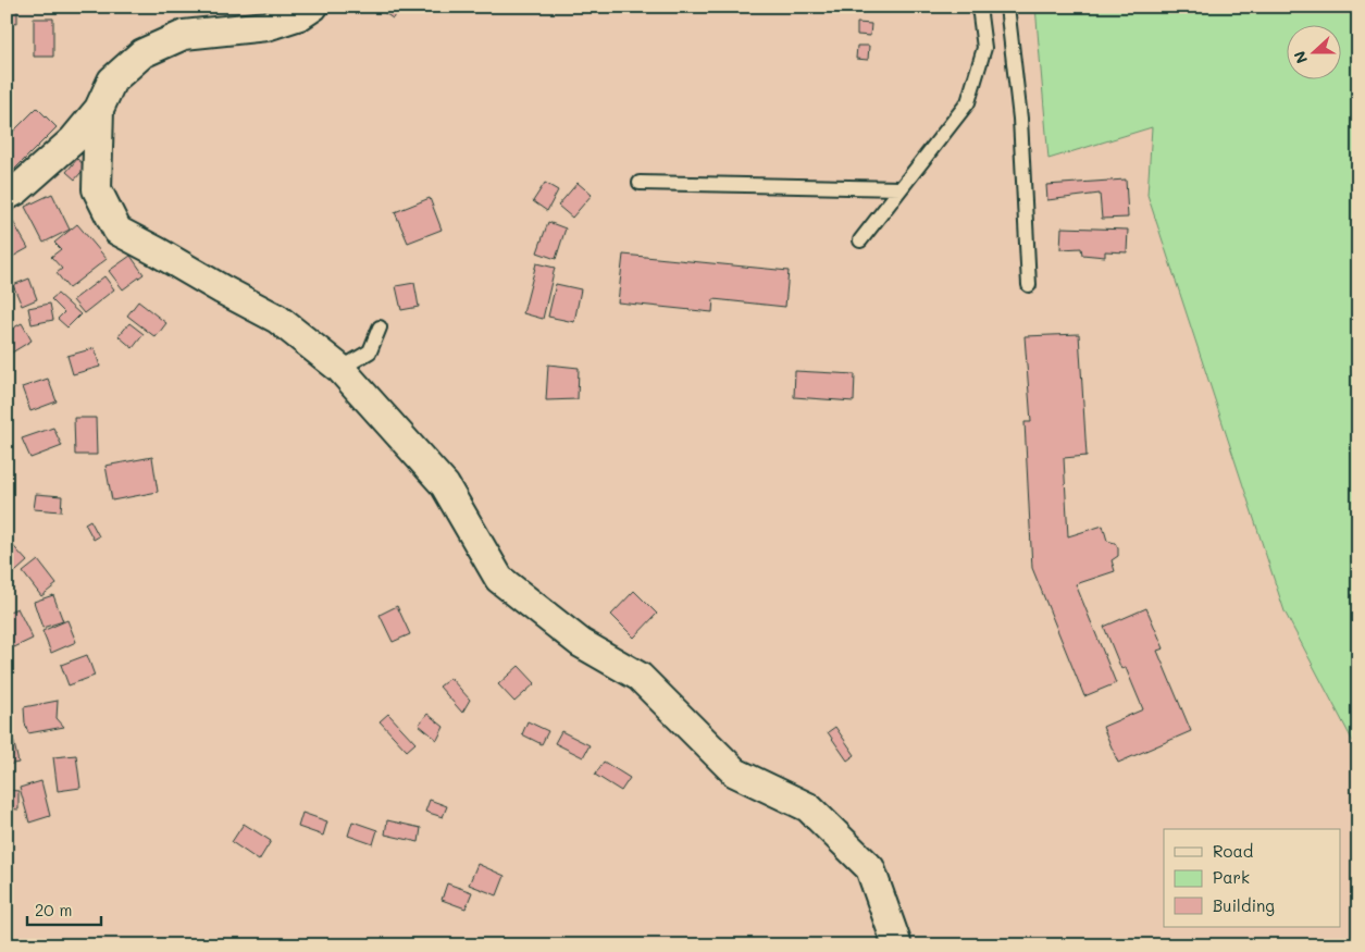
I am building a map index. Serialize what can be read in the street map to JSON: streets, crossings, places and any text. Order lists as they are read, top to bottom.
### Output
{
  "legend": ["Road", "Park", "Building"],
  "scale_bar": "20 m",
  "north": "left"
}
